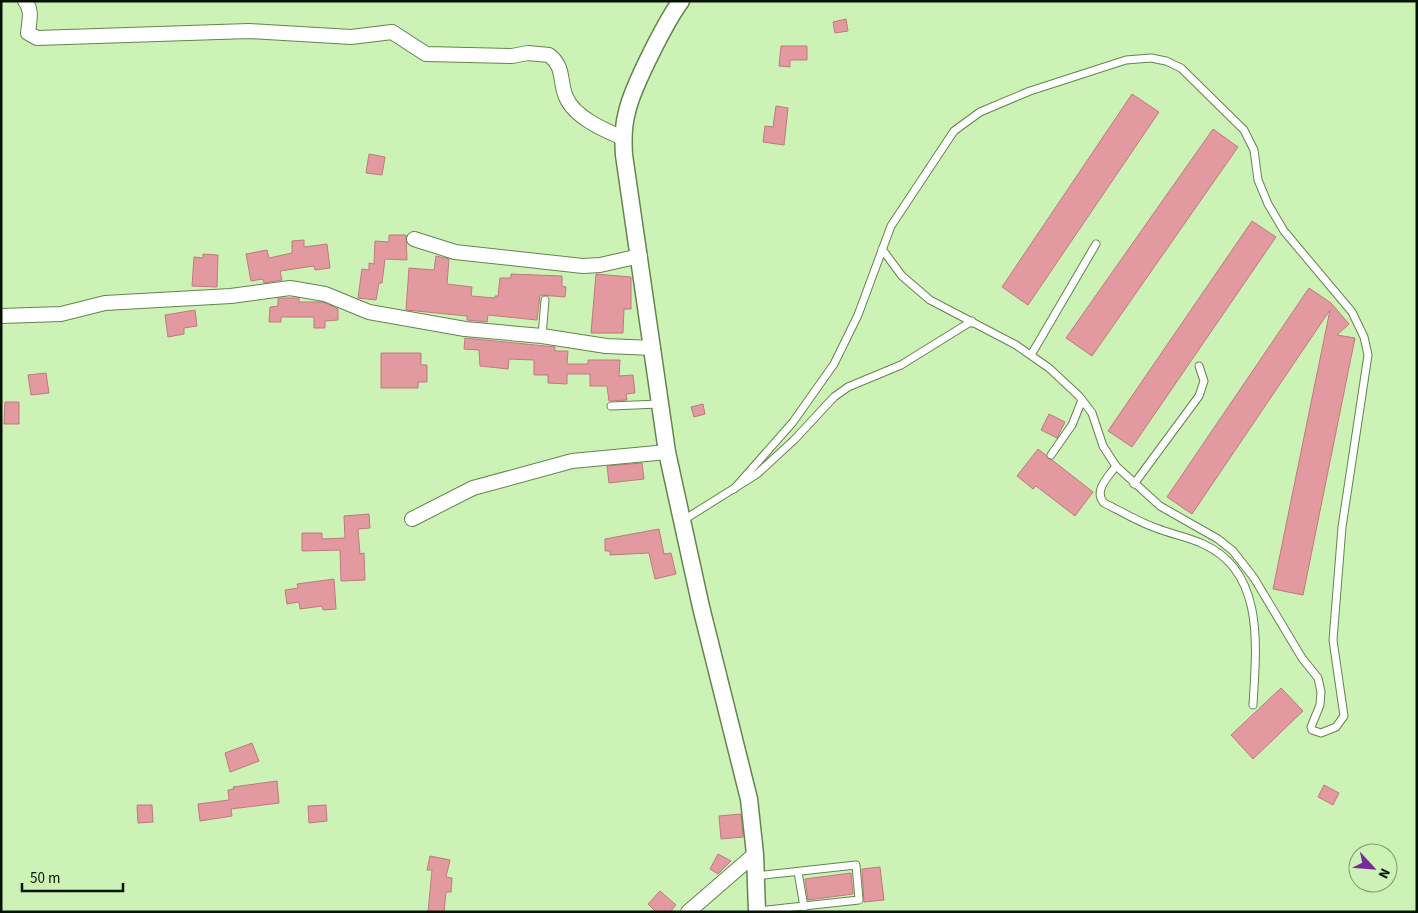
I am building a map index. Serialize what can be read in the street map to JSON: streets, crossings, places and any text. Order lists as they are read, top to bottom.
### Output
{
  "scale_bar": "50 m",
  "north": "bottom right"
}
